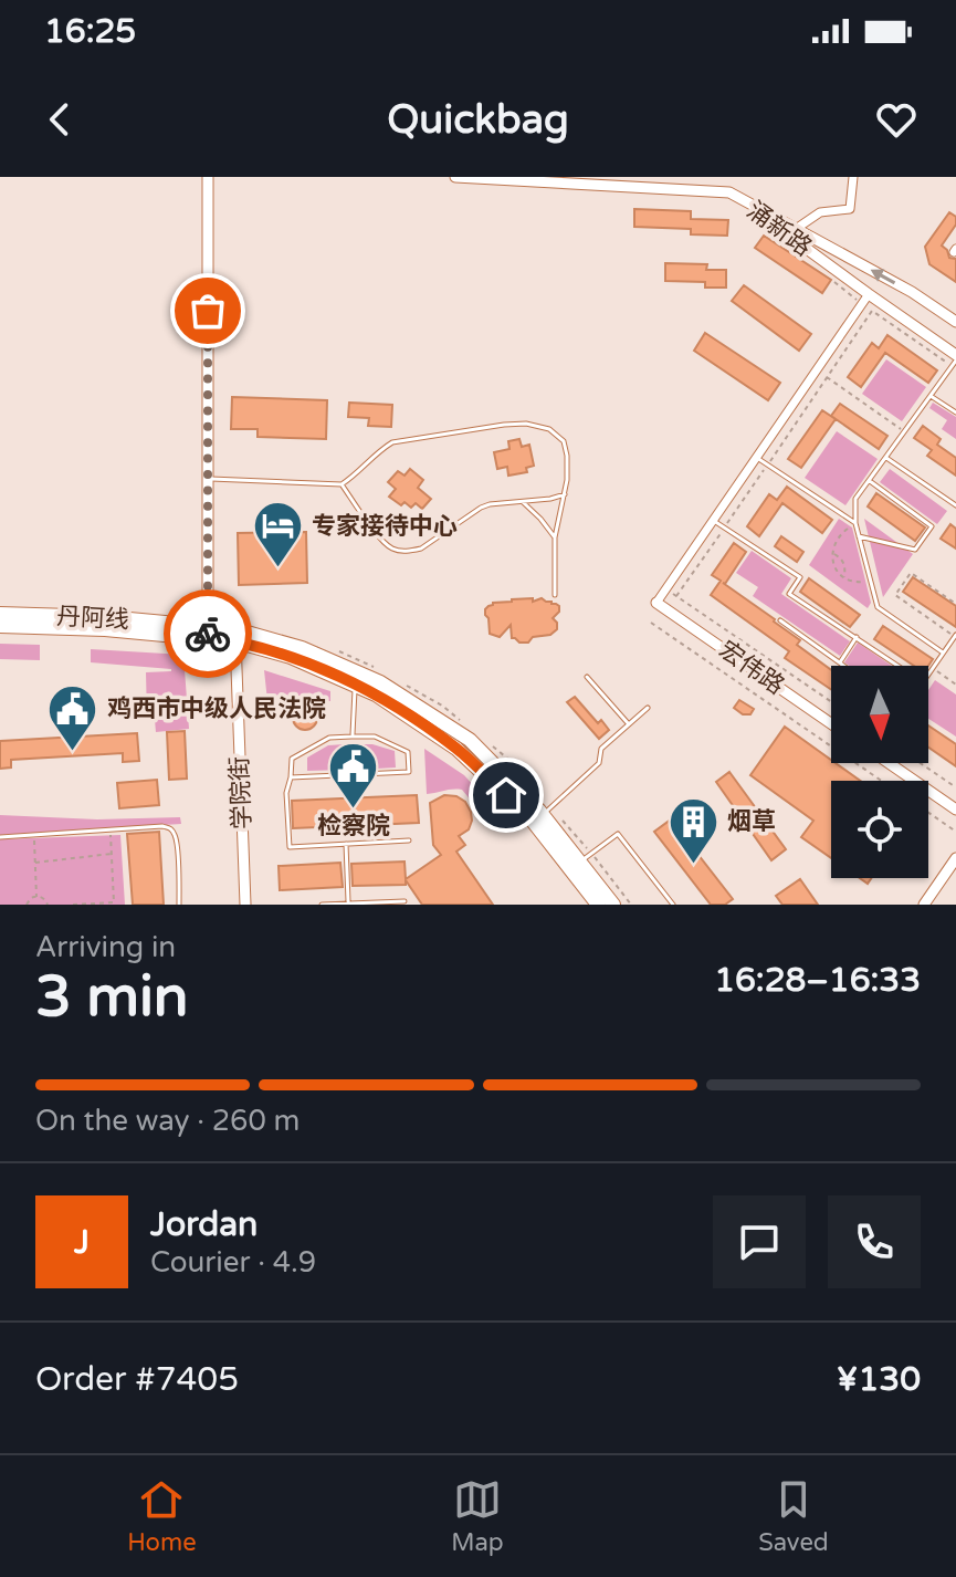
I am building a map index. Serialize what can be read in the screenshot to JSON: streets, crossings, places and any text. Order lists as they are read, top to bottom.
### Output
{
  "streets": {
    "highway": ["丹阿线"],
    "street": ["涌新路", "宏伟路", "学院街"]
  },
  "crossings": [
    ["丹阿线", "学院街"]
  ],
  "places": {
    "hotel": ["专家接待中心"],
    "public building": ["鸡西市中级人民法院", "检察院"],
    "building": ["烟草"]
  },
  "north": "bottom",
  "page": {
    "status": "16:25",
    "header": "Quickbag",
    "heading": ["3 min", "Arriving in", "16:28–16:33"],
    "panel": [
      "Jordan",
      "Courier · 4.9",
      "Order #7405",
      "¥130"
    ],
    "bar": "On the way · 260 m",
    "round": "J",
    "tabs": ["Home", "Map", "Saved"]
  }
}
